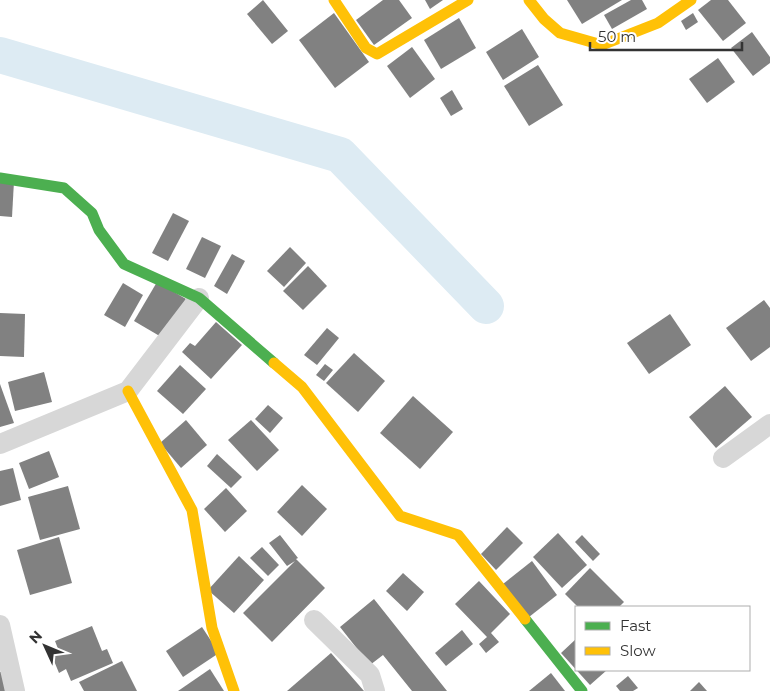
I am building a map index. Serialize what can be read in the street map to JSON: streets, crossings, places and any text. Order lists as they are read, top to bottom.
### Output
{
  "legend": ["Fast", "Slow"],
  "scale_bar": "50 m",
  "north": "top left"
}
